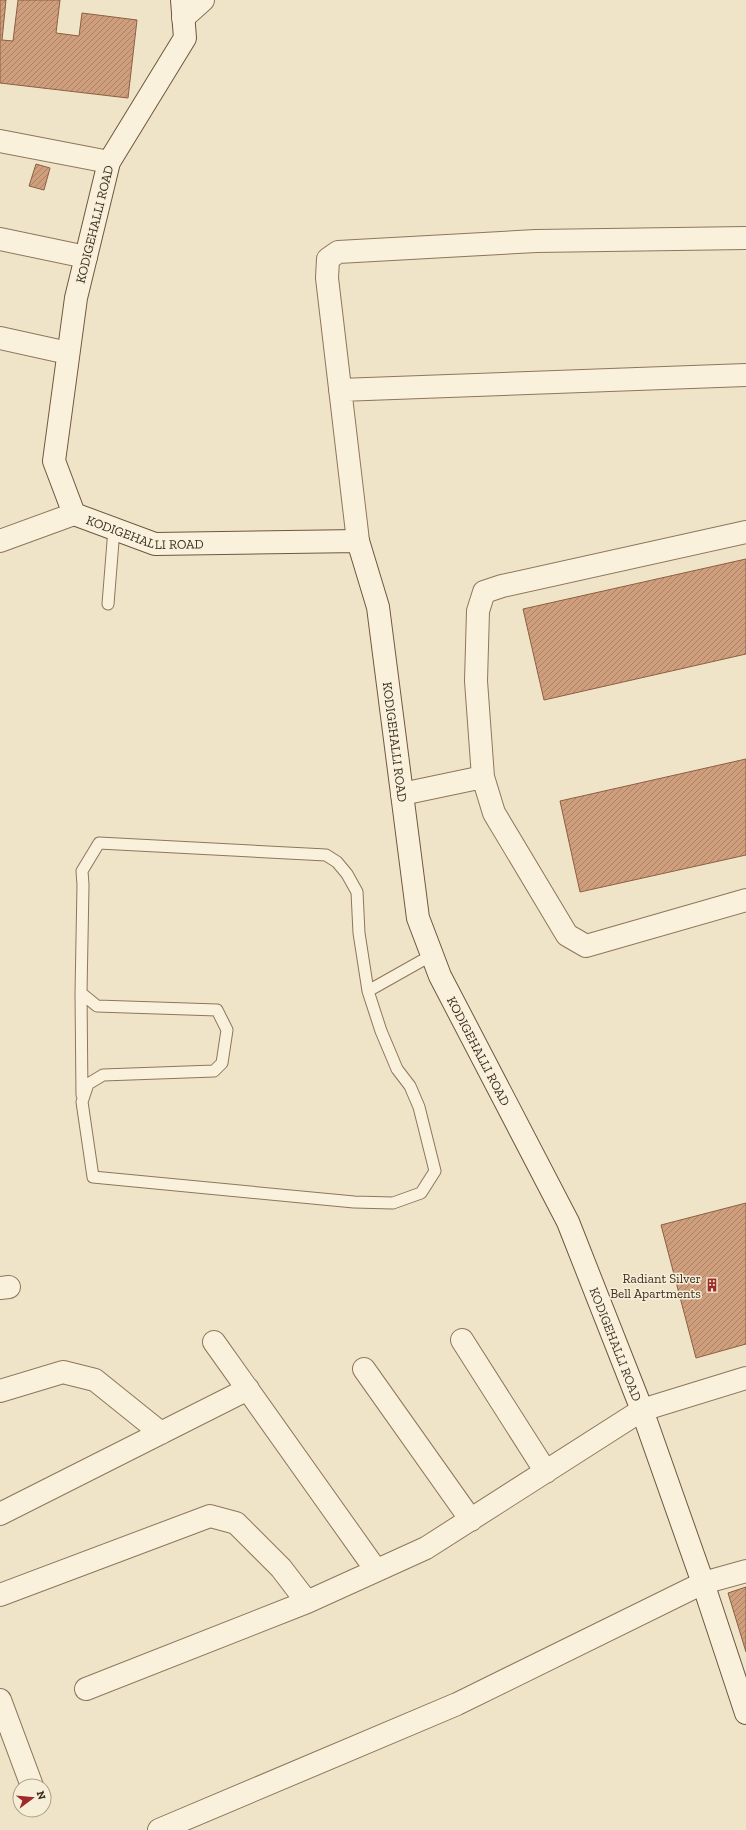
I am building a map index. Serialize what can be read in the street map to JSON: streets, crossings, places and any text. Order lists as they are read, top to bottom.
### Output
{
  "streets": {
    "street": ["KODIGEHALLI ROAD"]
  },
  "places": {
    "building": ["Radiant Silver Bell Apartments"]
  },
  "north": "right"
}
